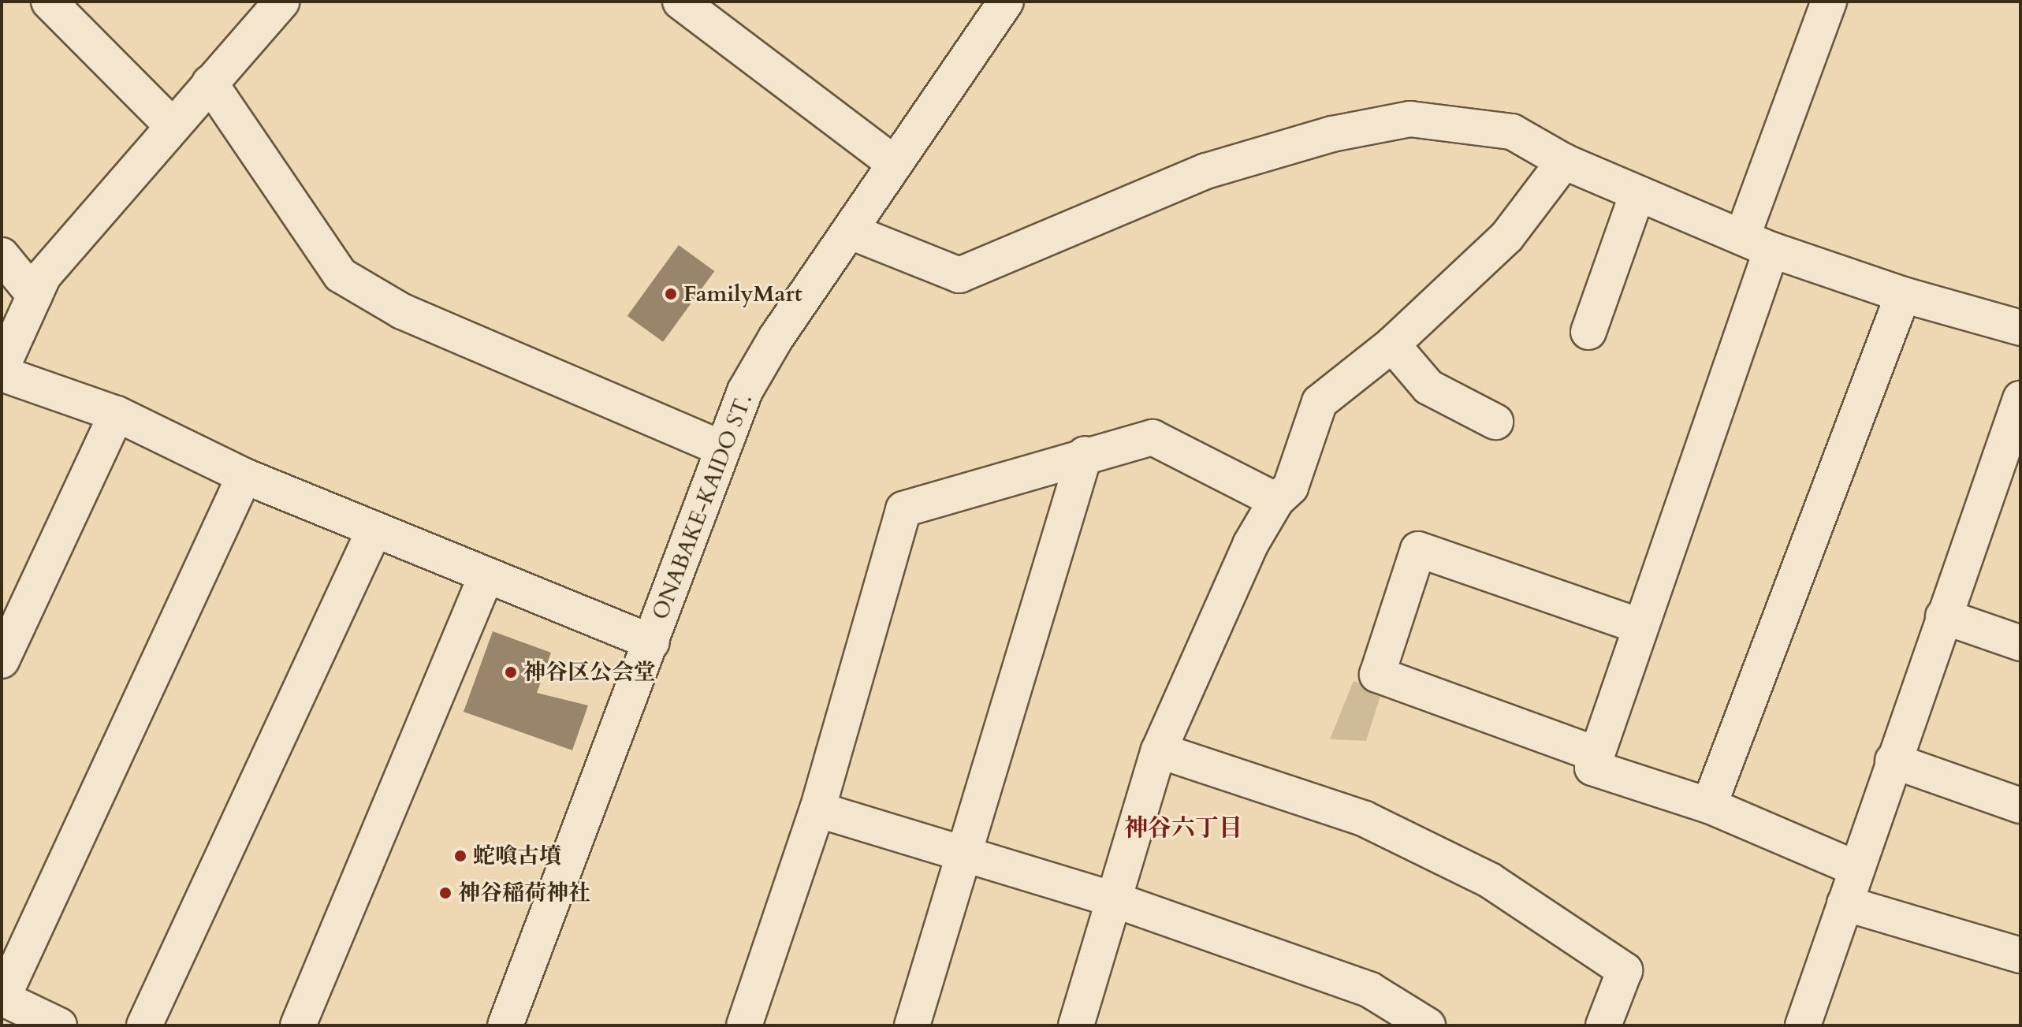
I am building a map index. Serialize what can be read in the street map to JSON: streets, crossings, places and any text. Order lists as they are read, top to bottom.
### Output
{
  "streets": {
    "street": ["ONABAKE-KAIDO ST."]
  },
  "districts": ["神谷六丁目"],
  "places": [
    "FamilyMart",
    "神谷区公会堂",
    "蛇喰古墳",
    "神谷稲荷神社"
  ]
}
